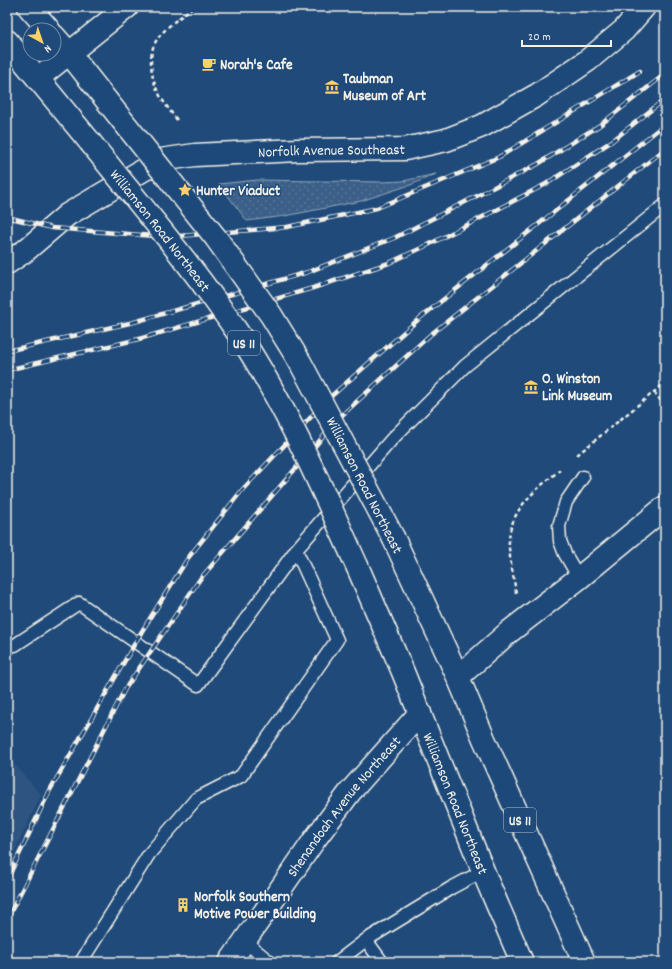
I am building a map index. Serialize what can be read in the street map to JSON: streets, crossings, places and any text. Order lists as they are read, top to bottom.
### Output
{
  "streets": {
    "main road": [
      "Norfolk Avenue Southeast",
      "Williamson Road Northeast",
      "US 11",
      "Shenandoah Avenue Northeast"
    ]
  },
  "crossings": [
    ["Williamson Road Northeast", "US 11"],
    ["Williamson Road Northeast", "Shenandoah Avenue Northeast"]
  ],
  "places": {
    "cafe": ["Norah's Cafe"],
    "museum": ["Taubman Museum of Art", "O. Winston Link Museum"],
    "place": ["Hunter Viaduct"],
    "building": ["Norfolk Southern Motive Power Building"]
  },
  "scale_bar": "20 m",
  "north": "bottom right"
}
